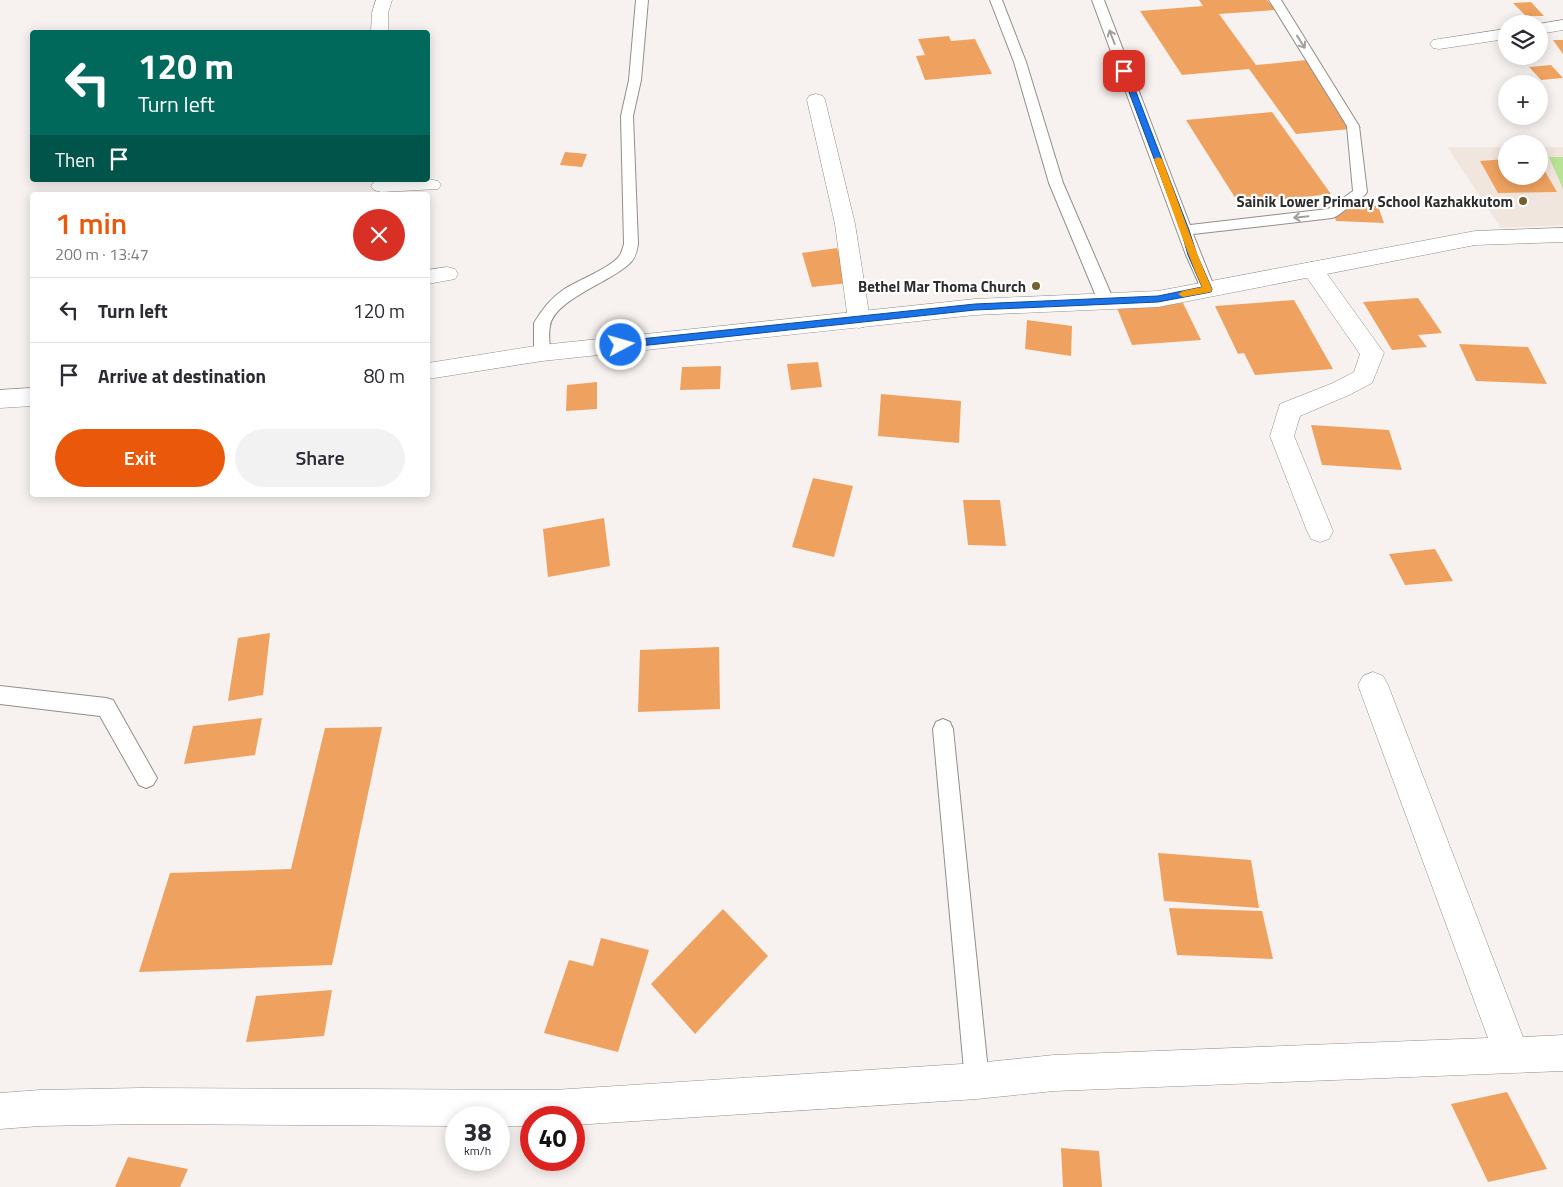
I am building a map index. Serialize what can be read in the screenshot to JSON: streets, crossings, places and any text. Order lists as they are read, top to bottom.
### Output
{
  "places": ["Sainik Lower Primary School Kazhakkutom", "Bethel Mar Thoma Church"],
  "page": {
    "map_buttons": ["+", "−"],
    "turn": ["120 m", "Turn left"],
    "then": "Then",
    "heading": ["1 min", "200 m · 13:47"],
    "list": [
      {
        "name": "Turn left",
        "value": "120 m"
      },
      {
        "name": "Arrive at destination",
        "value": "80 m"
      }
    ],
    "buttons": ["Exit", "Share"],
    "speed": "38 km/h",
    "limit": "40"
  }
}
